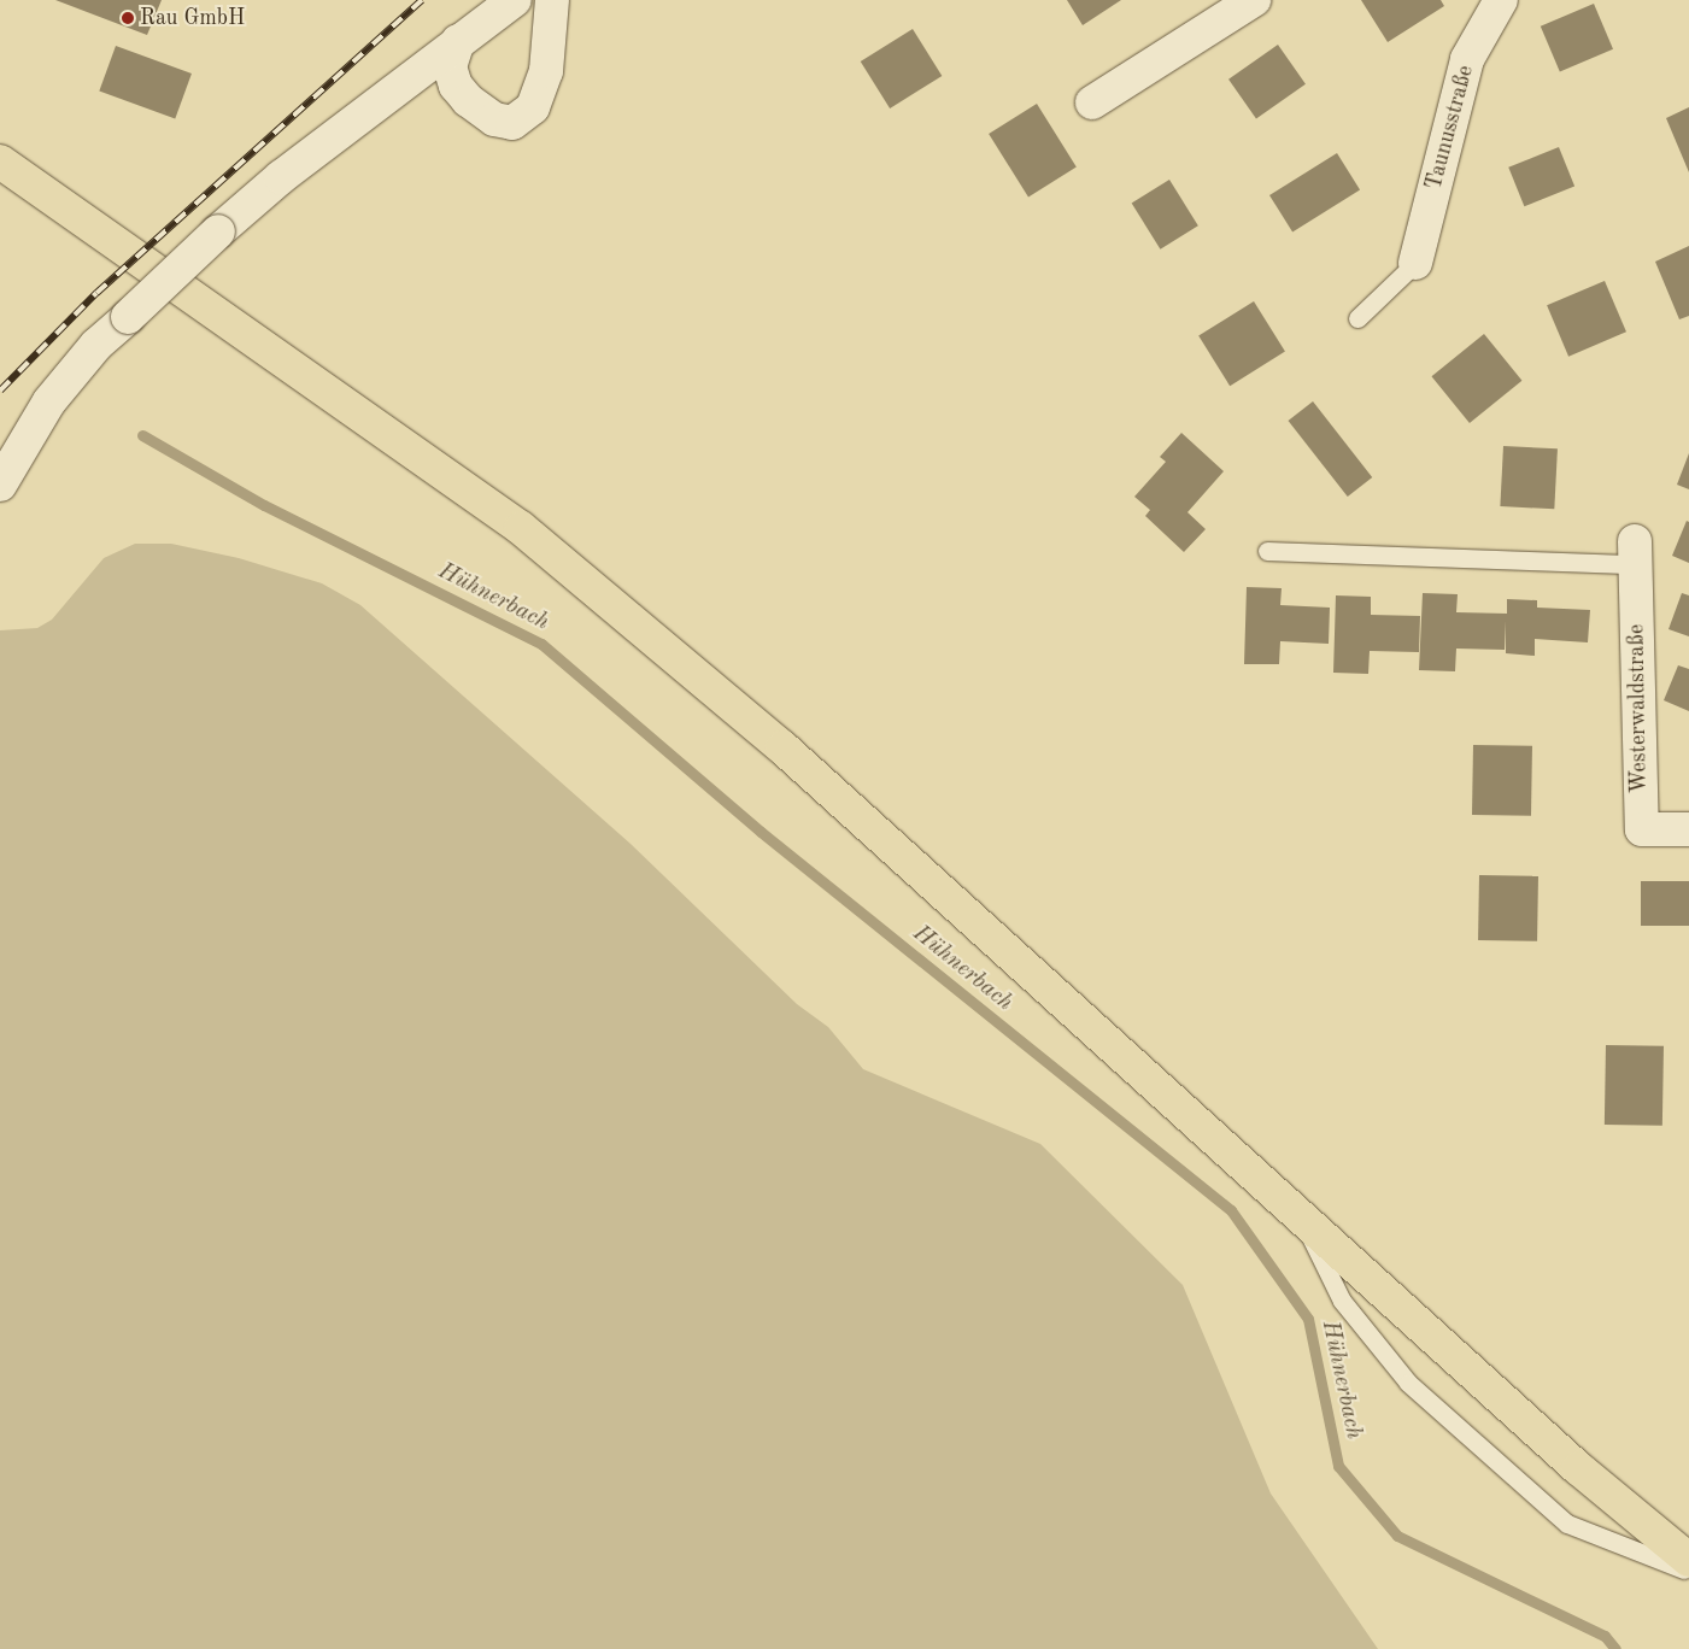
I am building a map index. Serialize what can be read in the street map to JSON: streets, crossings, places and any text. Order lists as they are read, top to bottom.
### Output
{
  "streets": {
    "street": ["Taunusstraße", "Westerwaldstraße"]
  },
  "water": ["Hühnerbach"],
  "places": ["Rau GmbH"]
}
